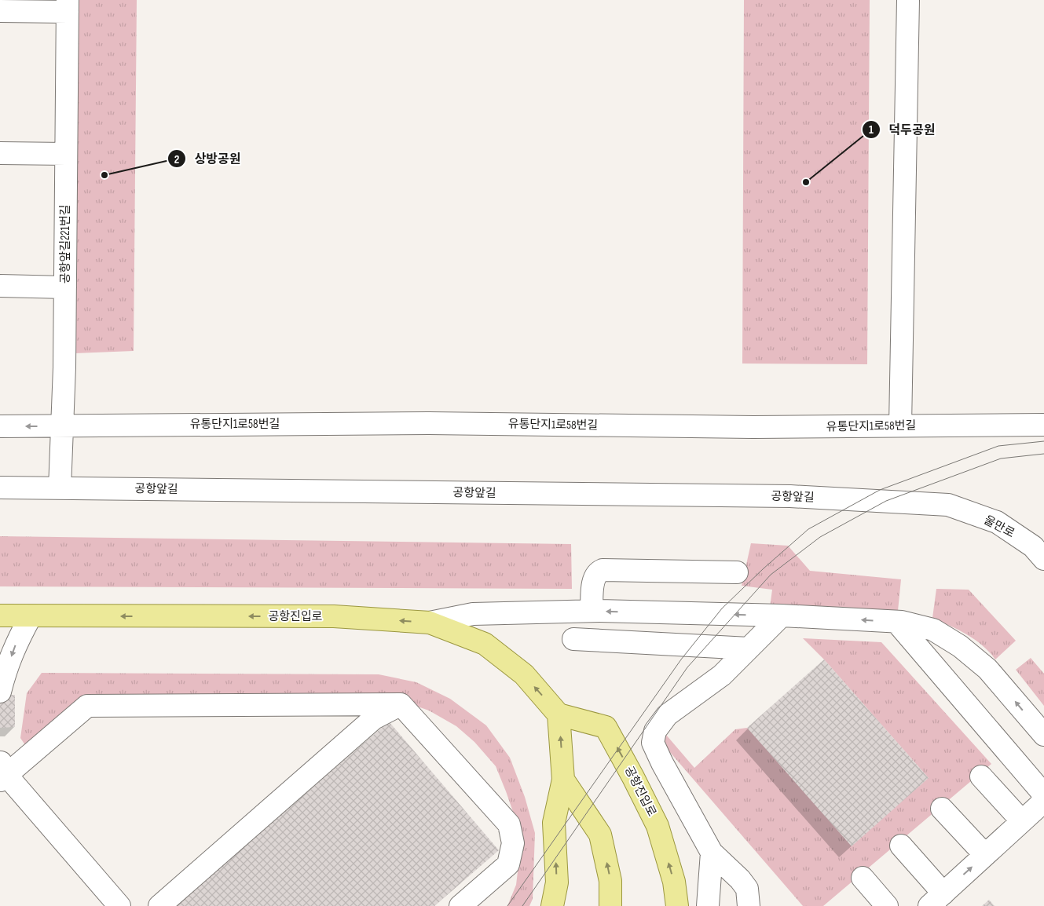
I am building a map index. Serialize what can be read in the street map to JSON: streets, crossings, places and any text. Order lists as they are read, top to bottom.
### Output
{
  "streets": {
    "main road": ["공항진입로"],
    "street": [
      "공항앞길221번길",
      "유통단지1로58번길",
      "공항앞길",
      "울만로"
    ]
  },
  "crossings": [
    ["공항앞길221번길", "유통단지1로58번길"],
    ["공항앞길221번길", "공항앞길"],
    ["공항앞길", "울만로"]
  ],
  "one_way": ["공항진입로"],
  "places": ["상방공원", "덕두공원"]
}
